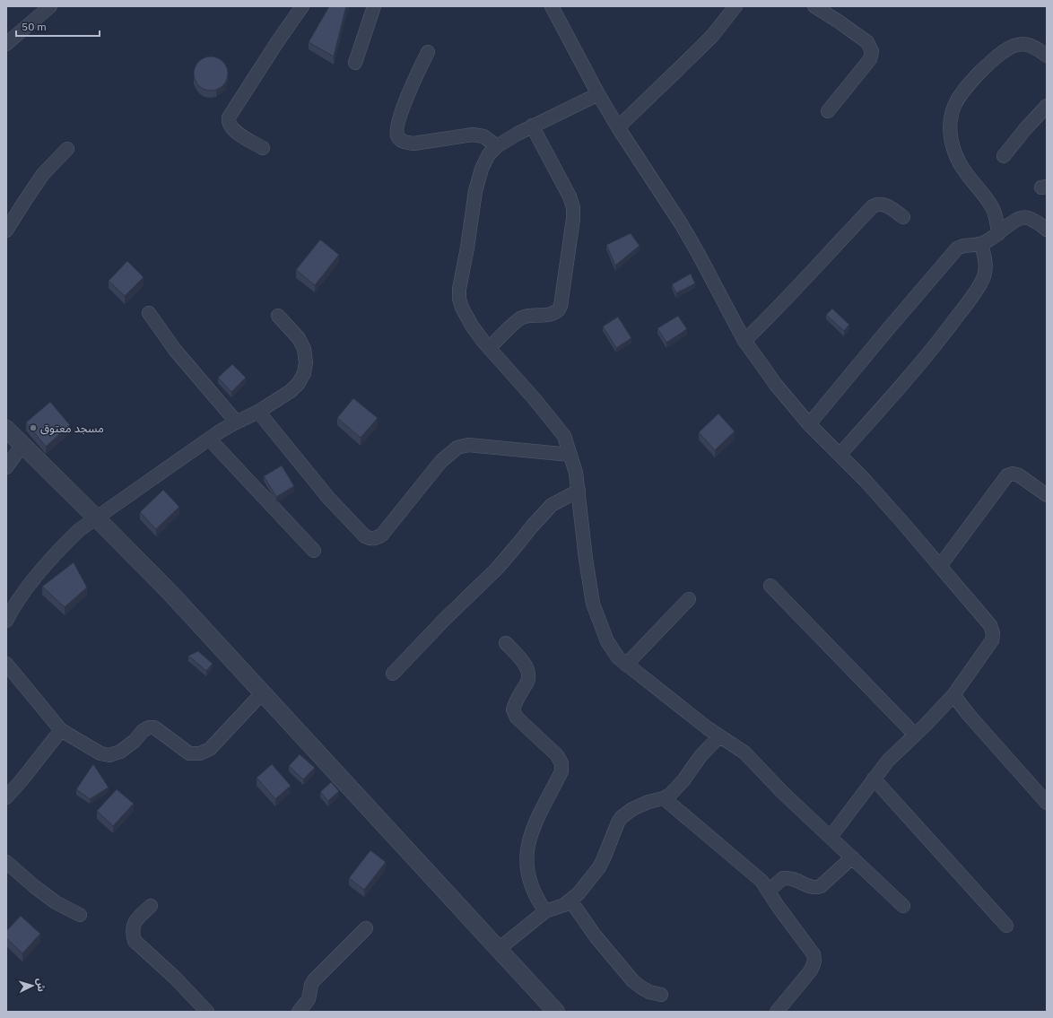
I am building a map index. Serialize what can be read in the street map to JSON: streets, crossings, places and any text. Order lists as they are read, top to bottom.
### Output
{
  "places": ["مسجد معتوق"],
  "scale_bar": "50 m",
  "north": "right"
}
